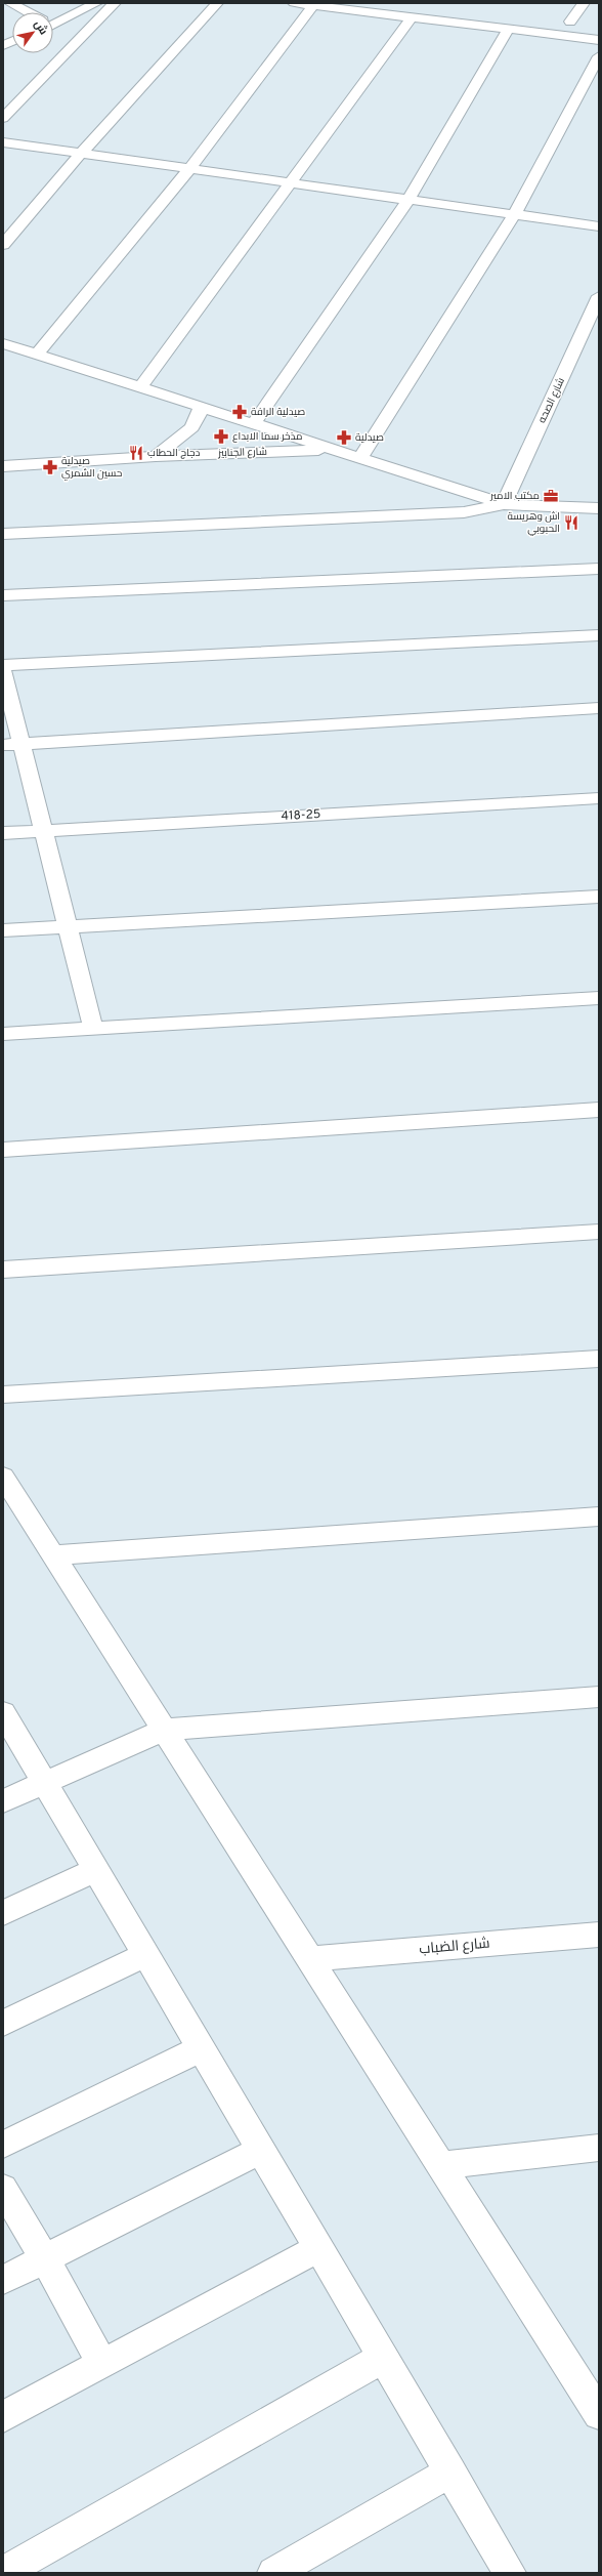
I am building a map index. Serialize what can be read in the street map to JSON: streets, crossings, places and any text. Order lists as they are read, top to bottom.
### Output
{
  "streets": {
    "street": [
      "شارع الصحه",
      "شارع الجنابيز",
      "418-25",
      "شارع الضباب"
    ]
  },
  "places": {
    "pharmacy": [
      "صيدلية الرافة",
      "مذخر سما الابداع",
      "صيدلية",
      "صيدلية حسين الشمري"
    ],
    "restaurant": ["دجاج الحطاب", "اش وهريسة الحبوبي"],
    "office": ["مكتب الامير"]
  },
  "north": "top right"
}
